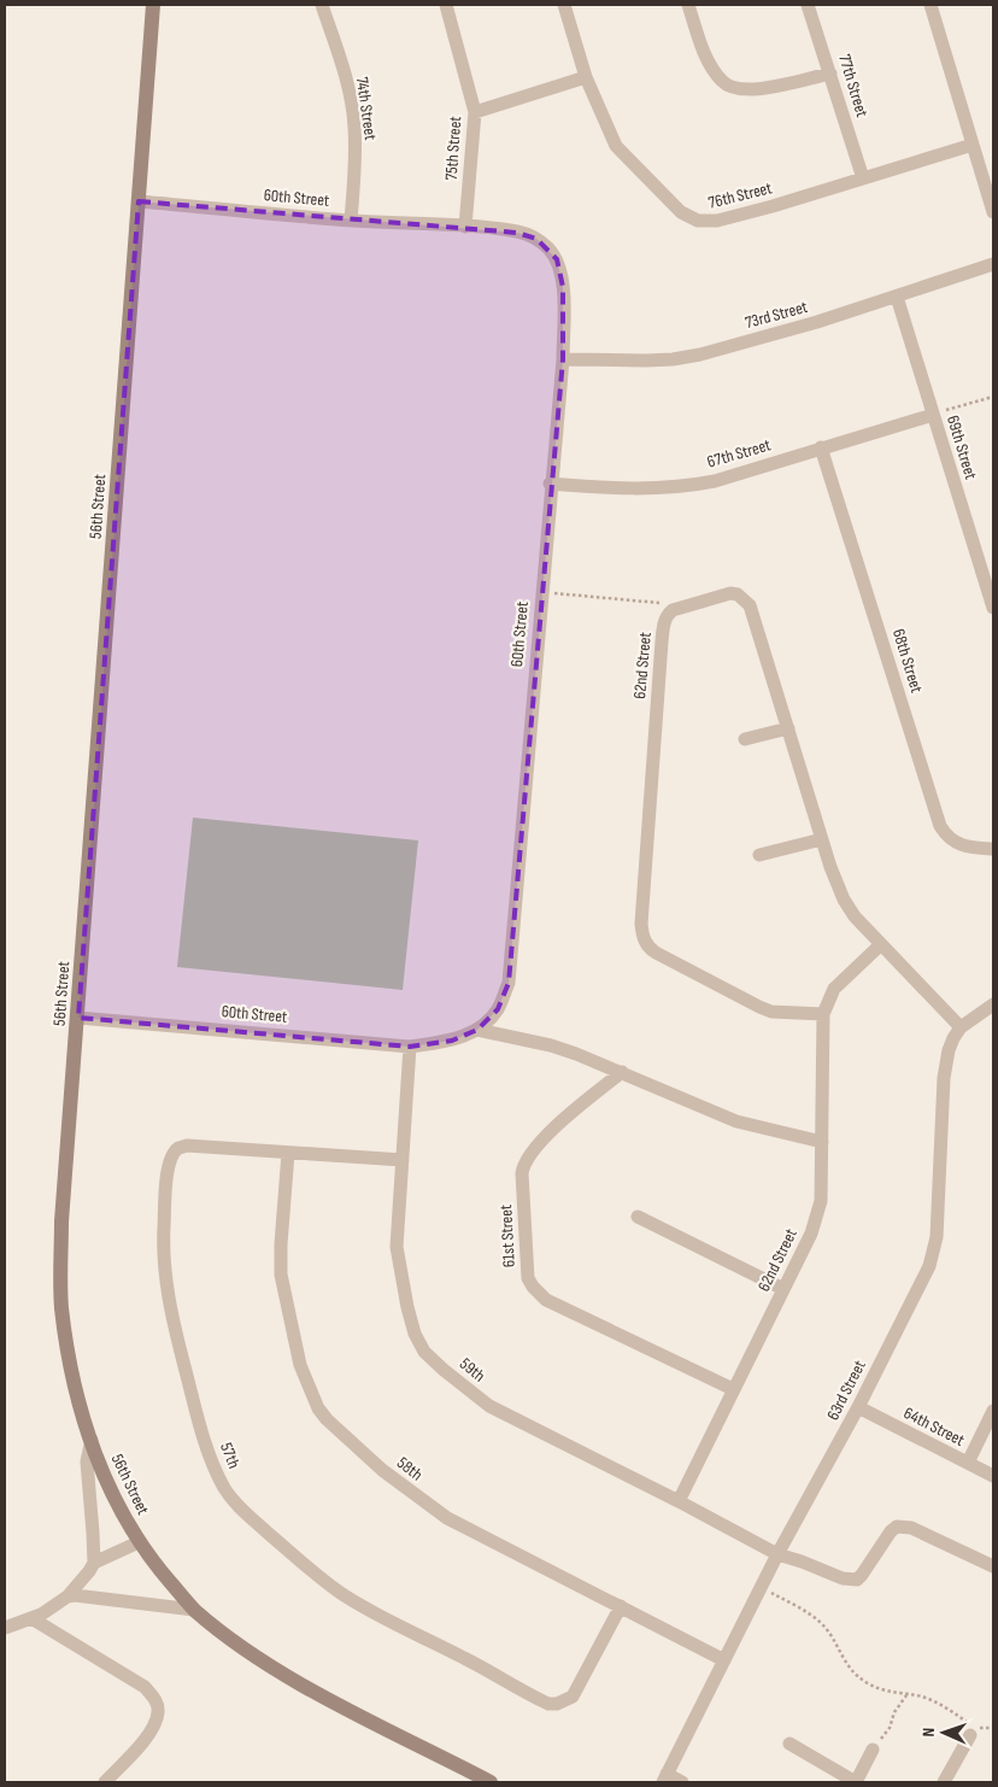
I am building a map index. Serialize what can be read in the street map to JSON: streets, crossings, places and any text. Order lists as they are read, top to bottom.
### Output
{
  "streets": {
    "street": [
      "77th Street",
      "74th Street",
      "75th Street",
      "76th Street",
      "60th Street",
      "73rd Street",
      "69th Street",
      "67th Street",
      "56th Street",
      "68th Street",
      "62nd Street",
      "61st Street",
      "59th",
      "63rd Street",
      "64th Street",
      "57th",
      "58th"
    ]
  },
  "crossings": [
    ["77th Street", "76th Street"],
    ["74th Street", "60th Street"],
    ["75th Street", "60th Street"],
    ["60th Street", "73rd Street"],
    ["60th Street", "67th Street"],
    ["60th Street", "56th Street"],
    ["60th Street", "59th"],
    ["73rd Street", "69th Street"],
    ["69th Street", "67th Street"],
    ["67th Street", "68th Street"],
    ["62nd Street", "61st Street"],
    ["62nd Street", "59th"],
    ["59th", "63rd Street"],
    ["59th", "57th"],
    ["63rd Street", "64th Street"],
    ["63rd Street", "58th"],
    ["57th", "58th"]
  ],
  "north": "left"
}
